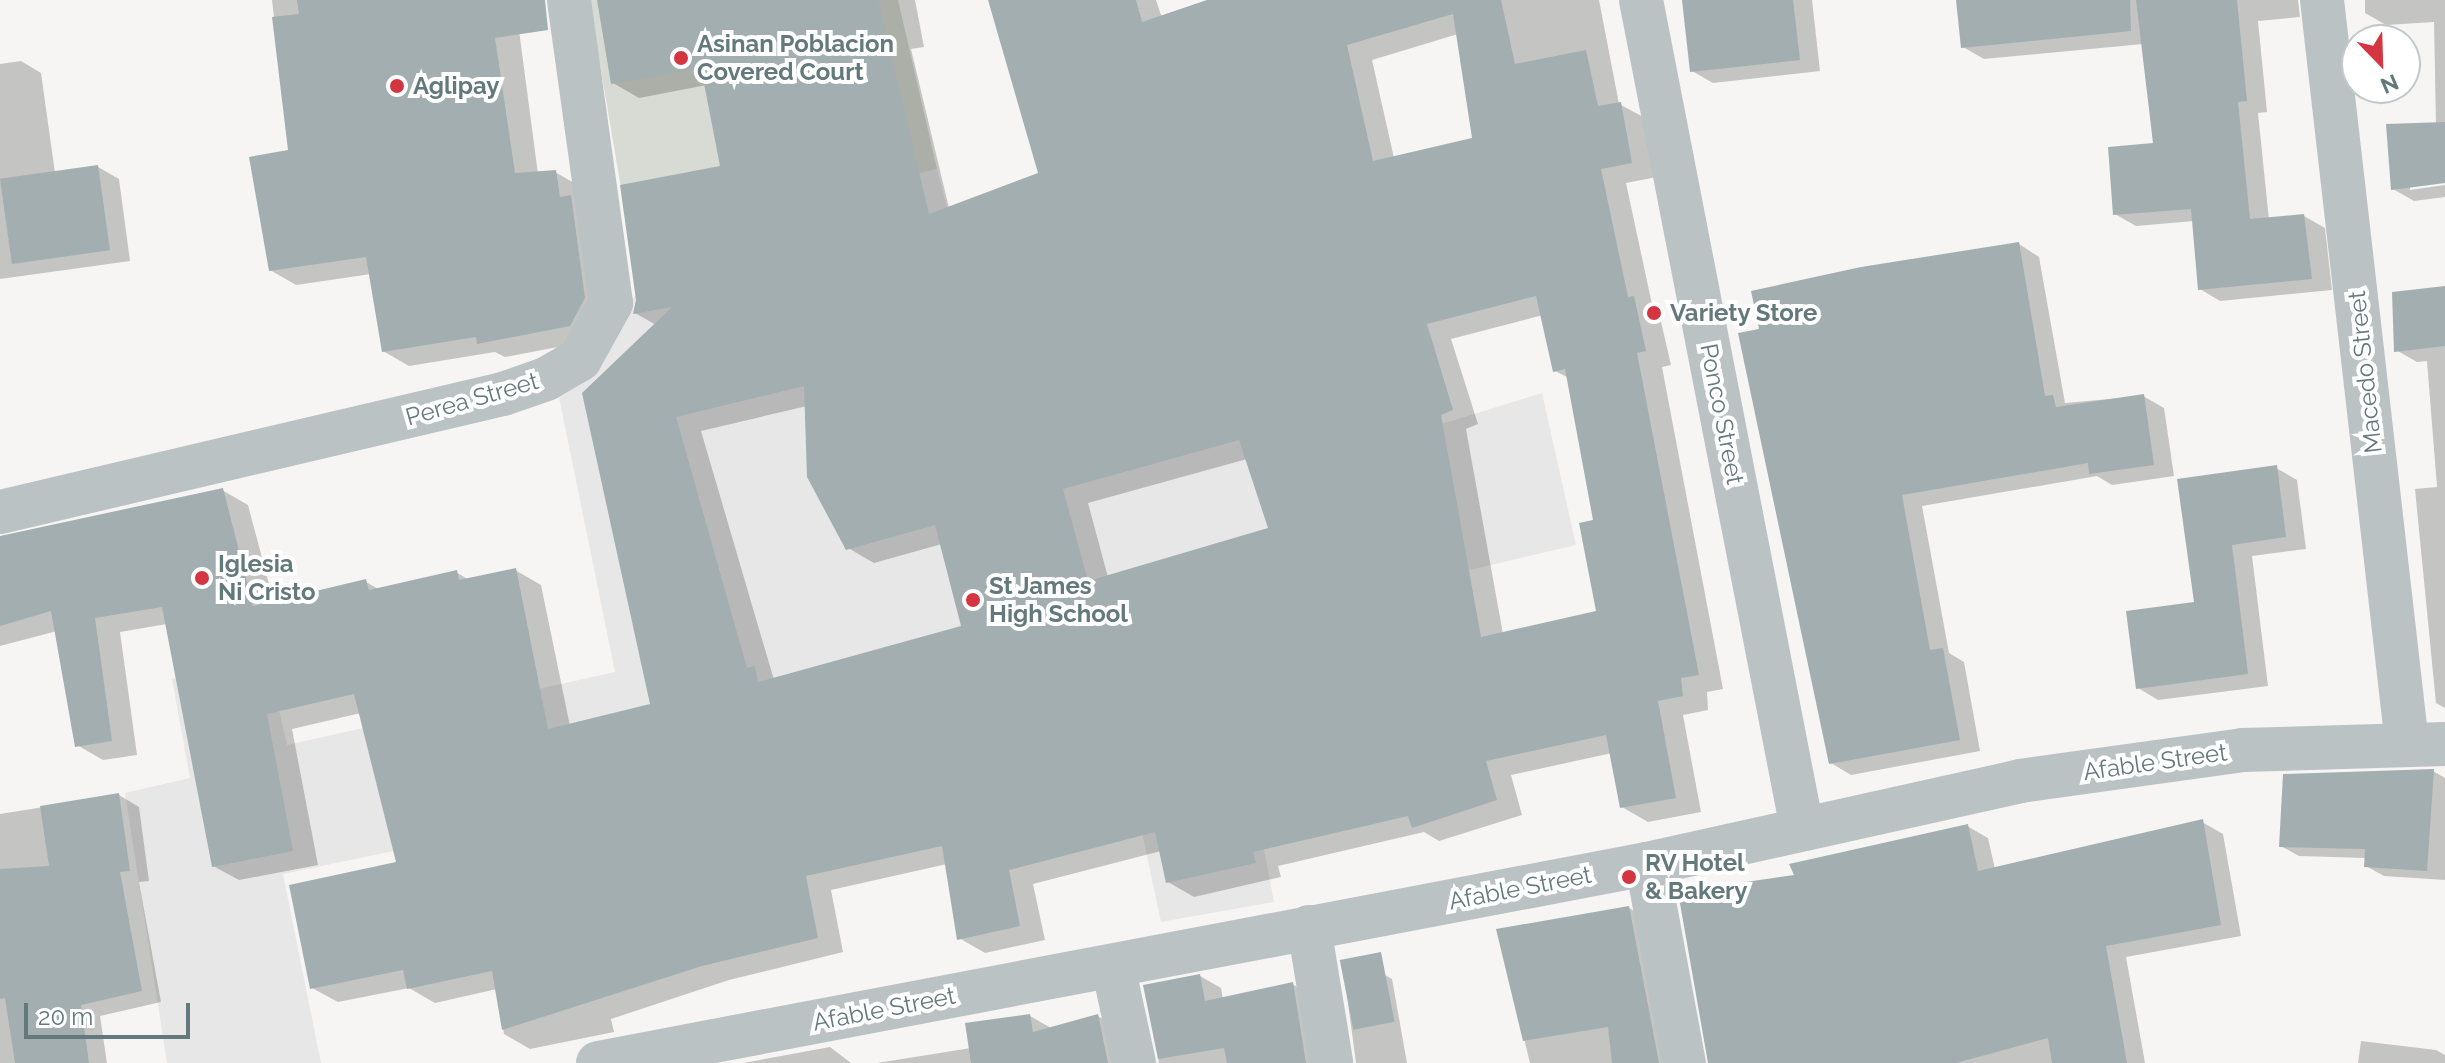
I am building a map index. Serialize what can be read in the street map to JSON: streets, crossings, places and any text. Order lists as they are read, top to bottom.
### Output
{
  "streets": {
    "street": [
      "Macedo Street",
      "Perea Street",
      "Ponco Street",
      "Afable Street"
    ]
  },
  "crossings": [
    ["Macedo Street", "Afable Street"],
    ["Ponco Street", "Afable Street"]
  ],
  "places": [
    "Asinan Poblacion Covered Court",
    "Aglipay",
    "Variety Store",
    "Iglesia Ni Cristo",
    "St James High School",
    "RV Hotel & Bakery"
  ],
  "scale_bar": "20 m",
  "north": "bottom right"
}
